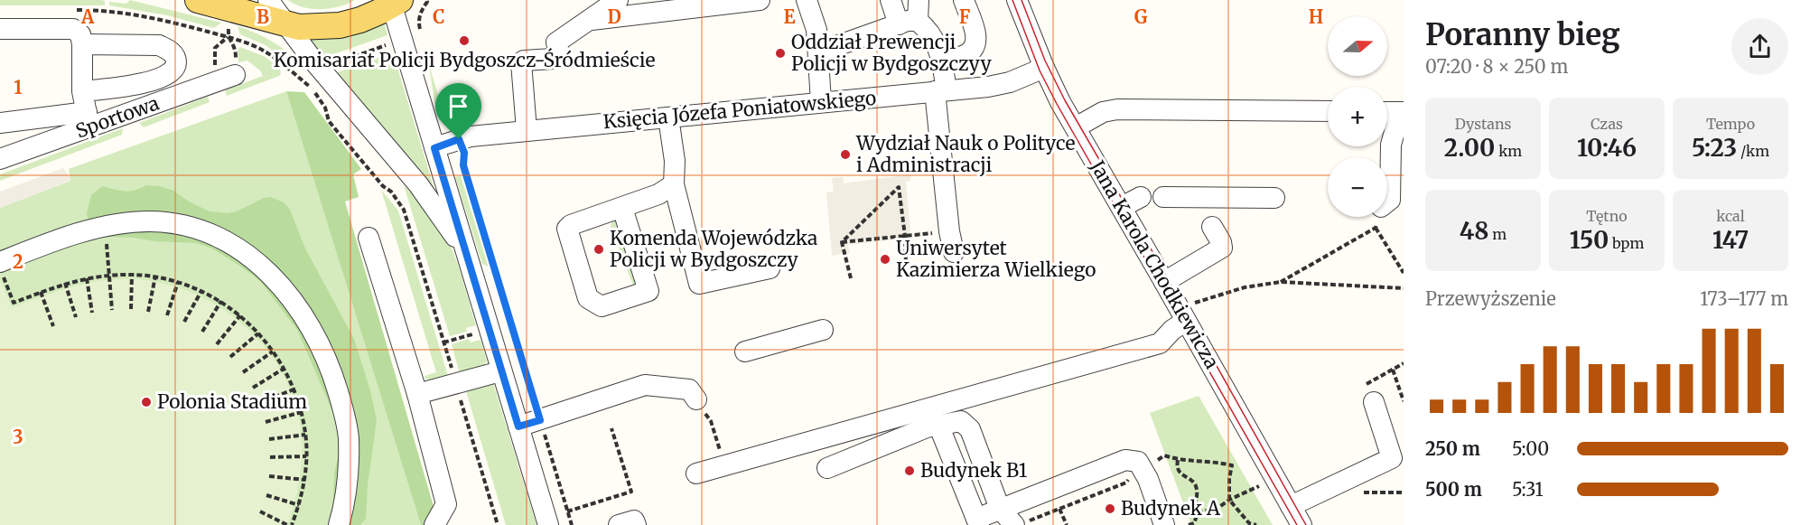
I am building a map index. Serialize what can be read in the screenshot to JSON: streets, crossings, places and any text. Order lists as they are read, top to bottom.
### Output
{
  "streets": {
    "street": ["Księcia Józefa Poniatowskiego", "Sportowa", "Jana Karola Chodkiewicza"]
  },
  "crossings": [
    ["Księcia Józefa Poniatowskiego", "Jana Karola Chodkiewicza"]
  ],
  "places": [
    "Komisariat Policji Bydgoszcz-Śródmieście",
    "Oddział Prewencji Policji w Bydgoszczyy",
    "Wydział Nauk o Polityce i Administracji",
    "Komenda Wojewódzka Policji w Bydgoszczy",
    "Uniwersytet Kazimierza Wielkiego",
    "Polonia Stadium",
    "Budynek B1",
    "Budynek A"
  ],
  "north": "right",
  "page": {
    "heading": ["Poranny bieg", "07:20 · 8 × 250 m"],
    "map_buttons": ["+", "−"],
    "stats": [
      ["Dystans", "2.00 km"],
      ["Czas", "10:46"],
      ["Tempo", "5:23 /km"],
      ["48 m"],
      ["Tętno", "150 bpm"],
      ["kcal", "147"]
    ],
    "chart": ["Przewyższenie", "173–177 m"],
    "list": [
      {
        "name": "250 m",
        "note": "5:00"
      },
      {
        "name": "500 m",
        "note": "5:31"
      }
    ]
  },
  "grid": {
    "columns": [
      "A",
      "B",
      "C",
      "D",
      "E",
      "F",
      "G",
      "H"
    ],
    "rows": ["1", "2", "3"]
  }
}
